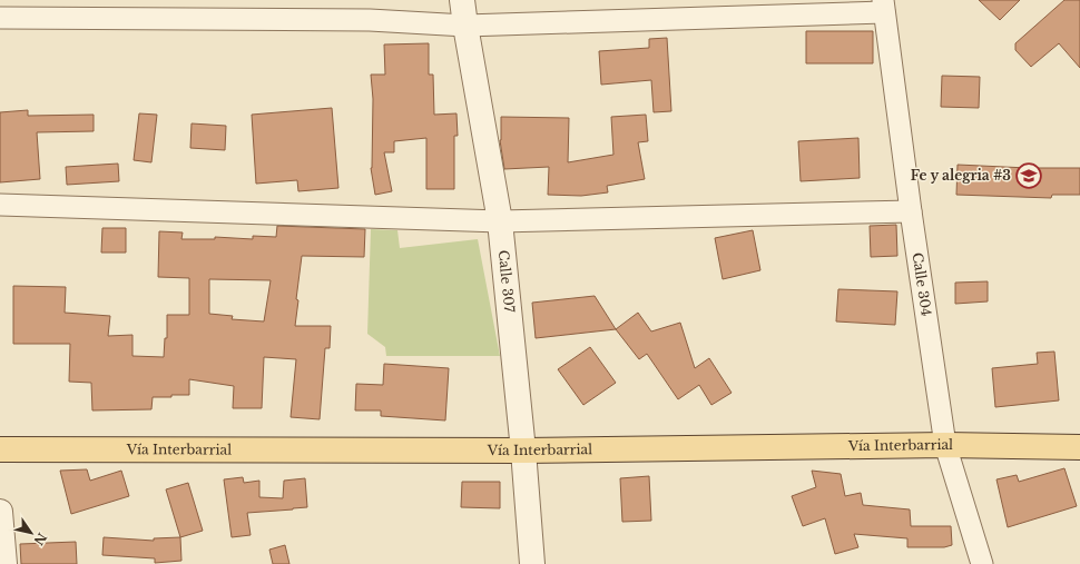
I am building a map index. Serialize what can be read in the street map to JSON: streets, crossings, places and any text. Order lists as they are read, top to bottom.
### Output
{
  "streets": {
    "main road": ["Vía Interbarrial"],
    "street": ["Calle 307", "Calle 304"]
  },
  "crossings": [
    ["Calle 307", "Vía Interbarrial"],
    ["Calle 304", "Vía Interbarrial"]
  ],
  "places": {
    "school or university": ["Fe y alegria #3"]
  },
  "north": "bottom right"
}
